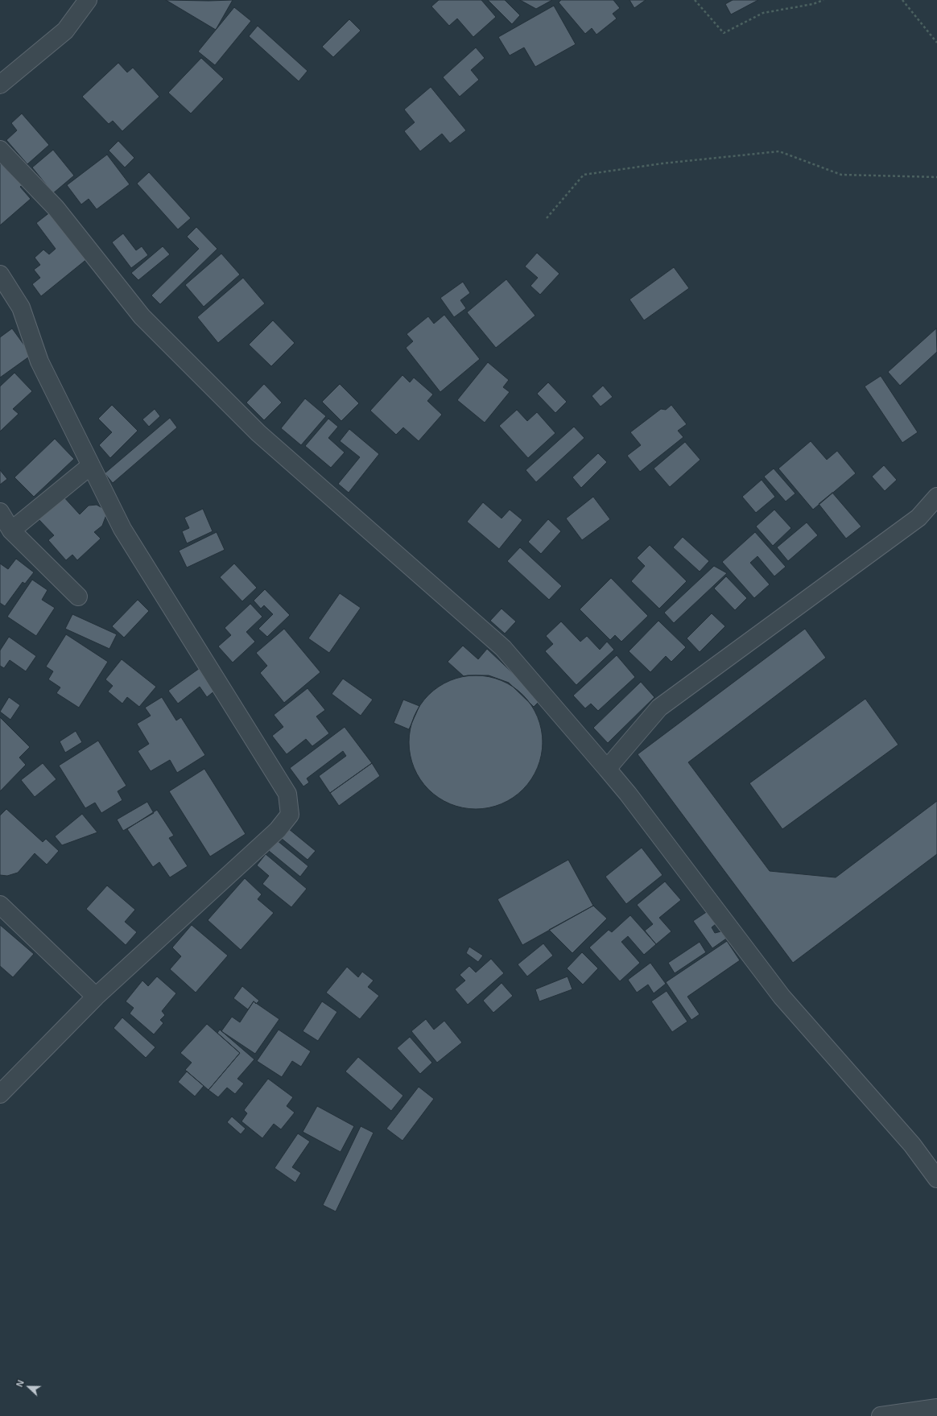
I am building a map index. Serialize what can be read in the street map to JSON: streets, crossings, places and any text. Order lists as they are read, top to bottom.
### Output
{
  "north": "left"
}
